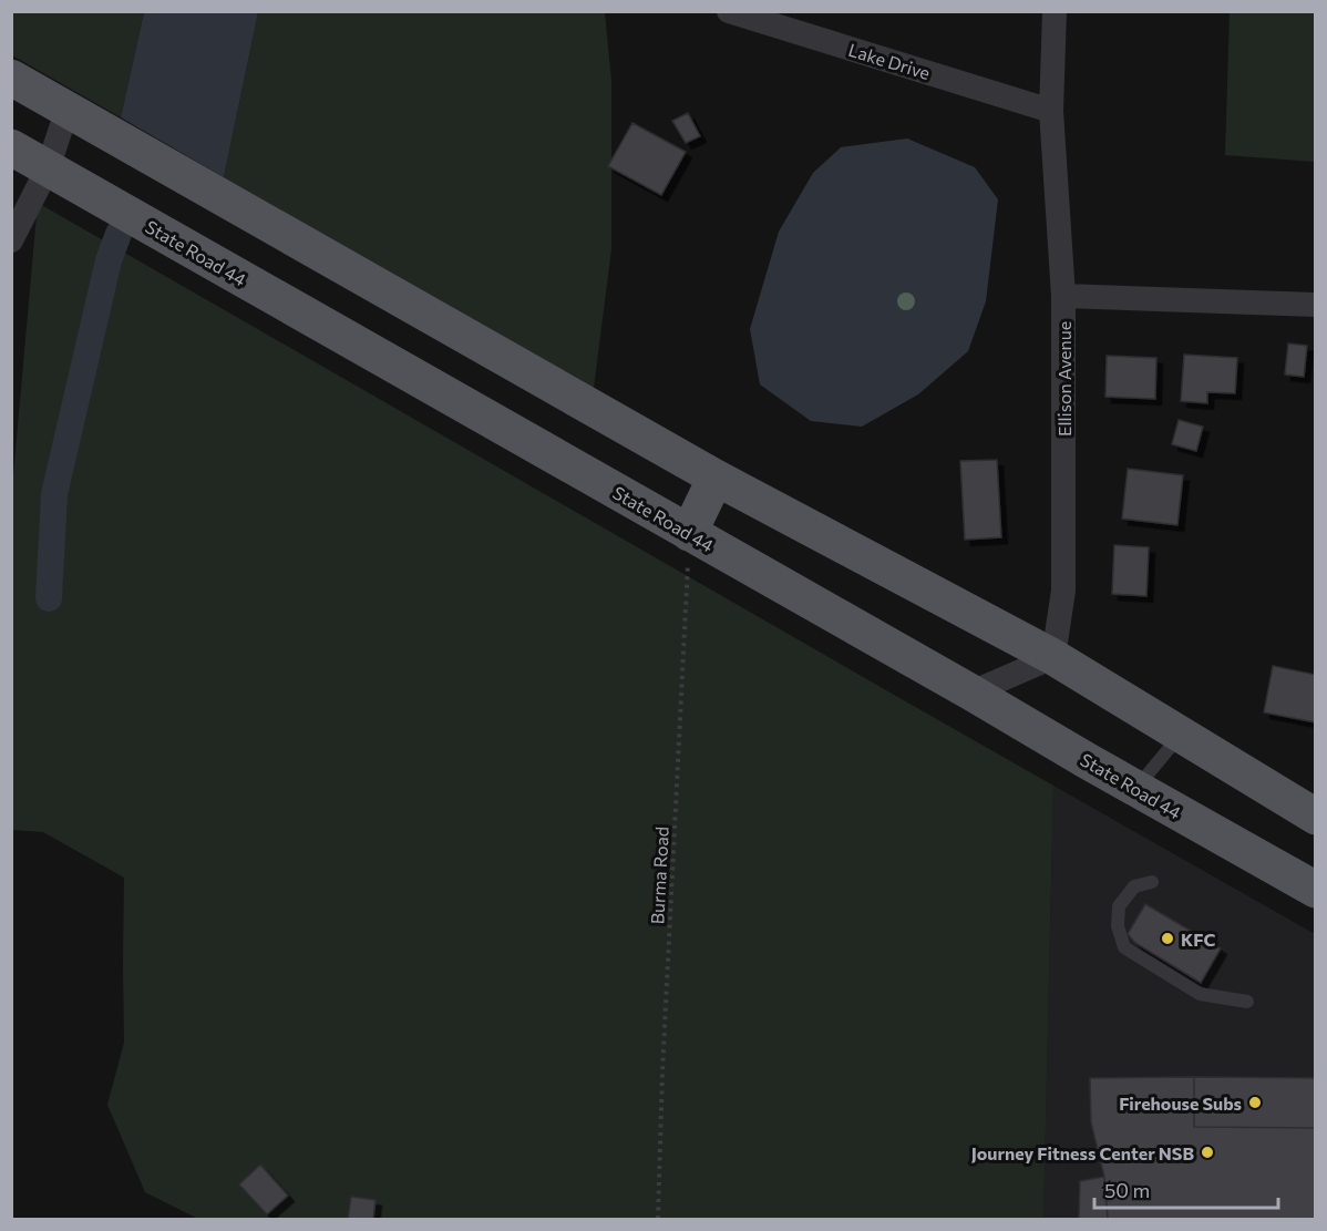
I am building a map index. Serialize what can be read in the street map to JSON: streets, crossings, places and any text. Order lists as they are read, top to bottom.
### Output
{
  "streets": {
    "main road": ["State Road 44"],
    "street": ["Lake Drive", "Ellison Avenue"],
    "path": ["Burma Road"]
  },
  "crossings": [
    ["Lake Drive", "Ellison Avenue"],
    ["State Road 44", "Burma Road"]
  ],
  "places": ["KFC", "Firehouse Subs", "Journey Fitness Center NSB"],
  "scale_bar": "50 m"
}
